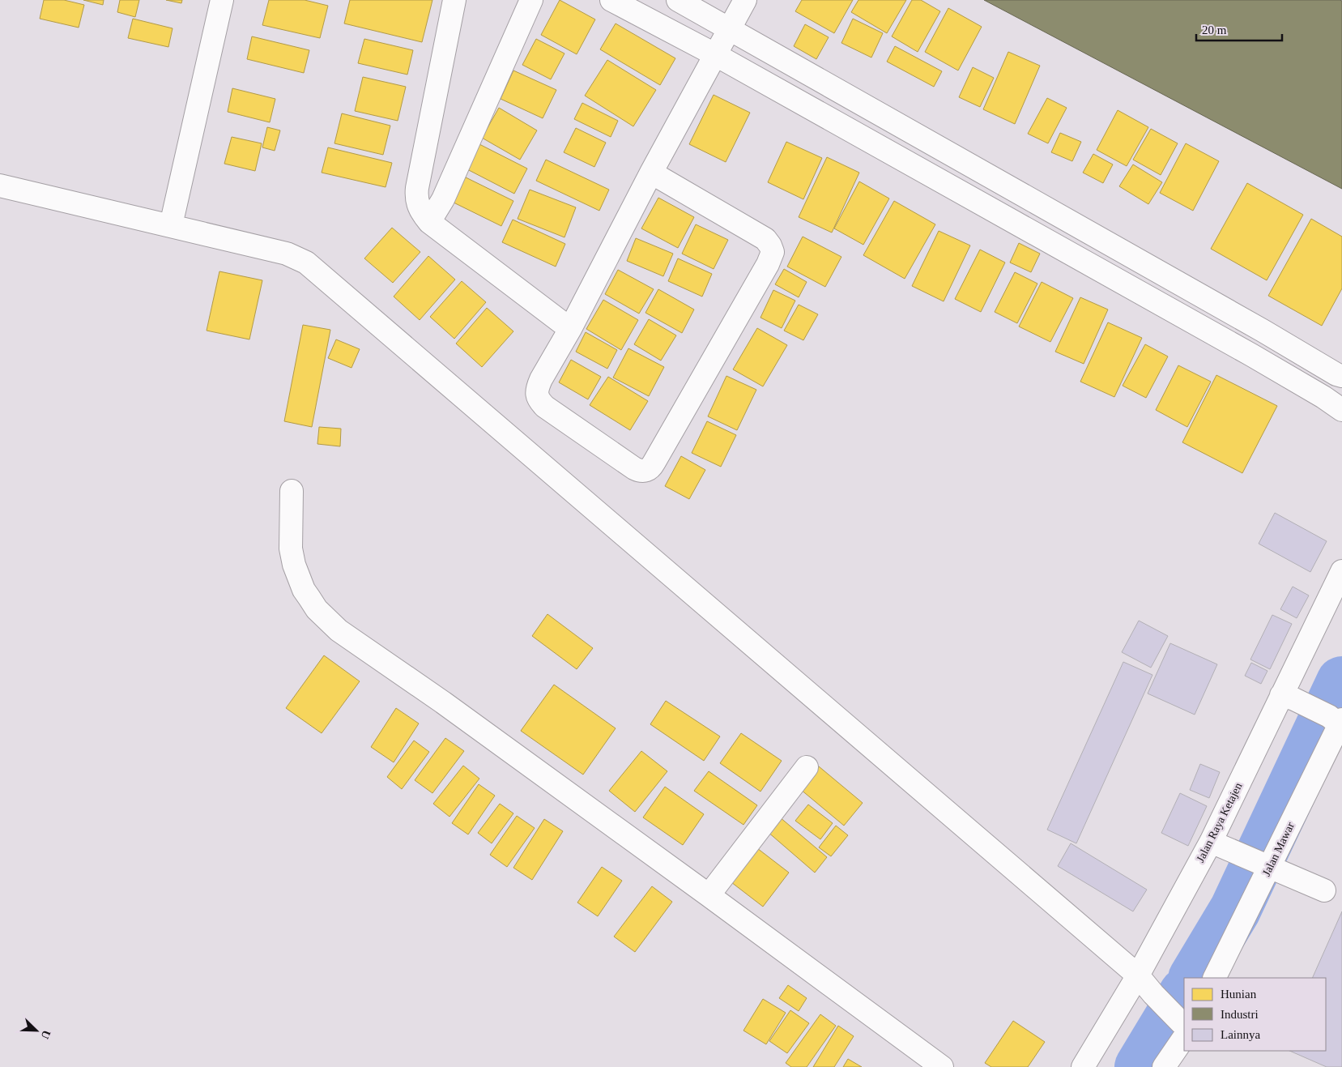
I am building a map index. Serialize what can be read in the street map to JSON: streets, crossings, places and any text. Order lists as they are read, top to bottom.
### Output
{
  "streets": {
    "street": ["Jalan Raya Ketajen", "Jalan Mawar"]
  },
  "legend": ["Hunian", "Industri", "Lainnya"],
  "scale_bar": "20 m",
  "north": "bottom right"
}
